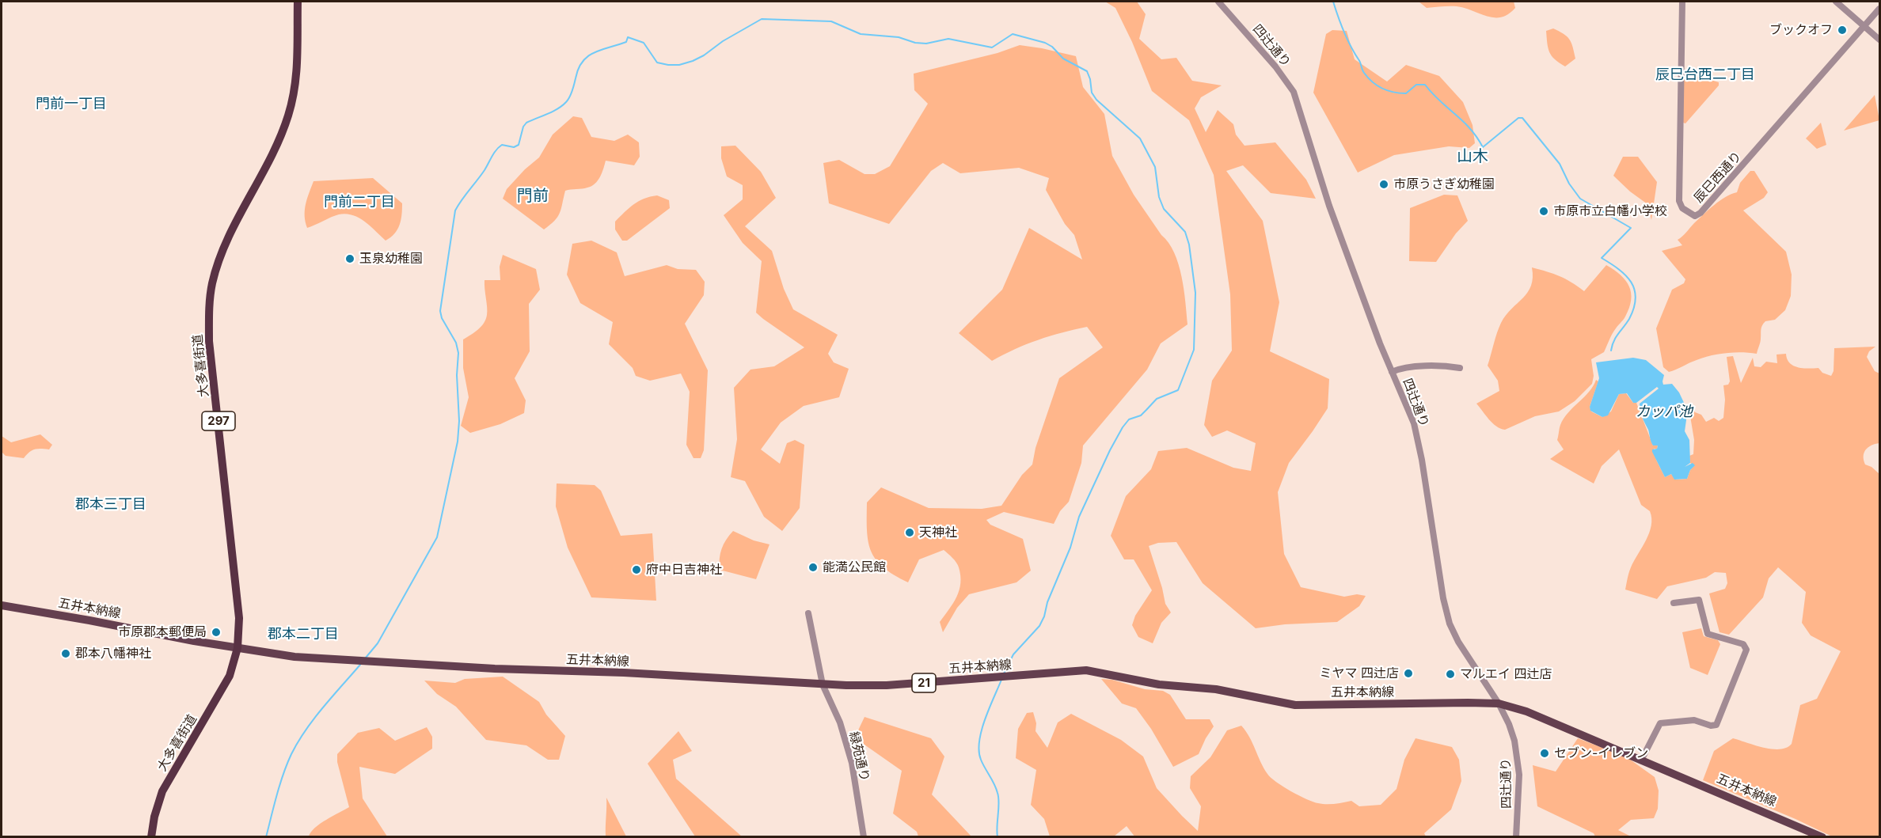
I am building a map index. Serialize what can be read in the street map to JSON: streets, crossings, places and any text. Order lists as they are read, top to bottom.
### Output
{
  "streets": {
    "highway": ["大多喜街道", "297"],
    "main road": ["五井本納線", "21"],
    "street": ["四辻通り", "辰巳西通り", "緑苑通り"]
  },
  "crossings": [
    ["四辻通り", "五井本納線"],
    ["大多喜街道", "五井本納線"],
    ["五井本納線", "緑苑通り"]
  ],
  "districts": [
    "辰巳台西二丁目",
    "門前一丁目",
    "山木",
    "門前",
    "門前二丁目",
    "郡本三丁目",
    "郡本二丁目"
  ],
  "water": ["カッパ池"],
  "places": [
    "ブックオフ",
    "市原うさぎ幼稚園",
    "市原市立白幡小学校",
    "玉泉幼稚園",
    "天神社",
    "能満公民館",
    "府中日吉神社",
    "市原郡本郵便局",
    "郡本八幡神社",
    "ミヤマ 四辻店",
    "マルエイ 四辻店",
    "セブン-イレブン"
  ]
}
